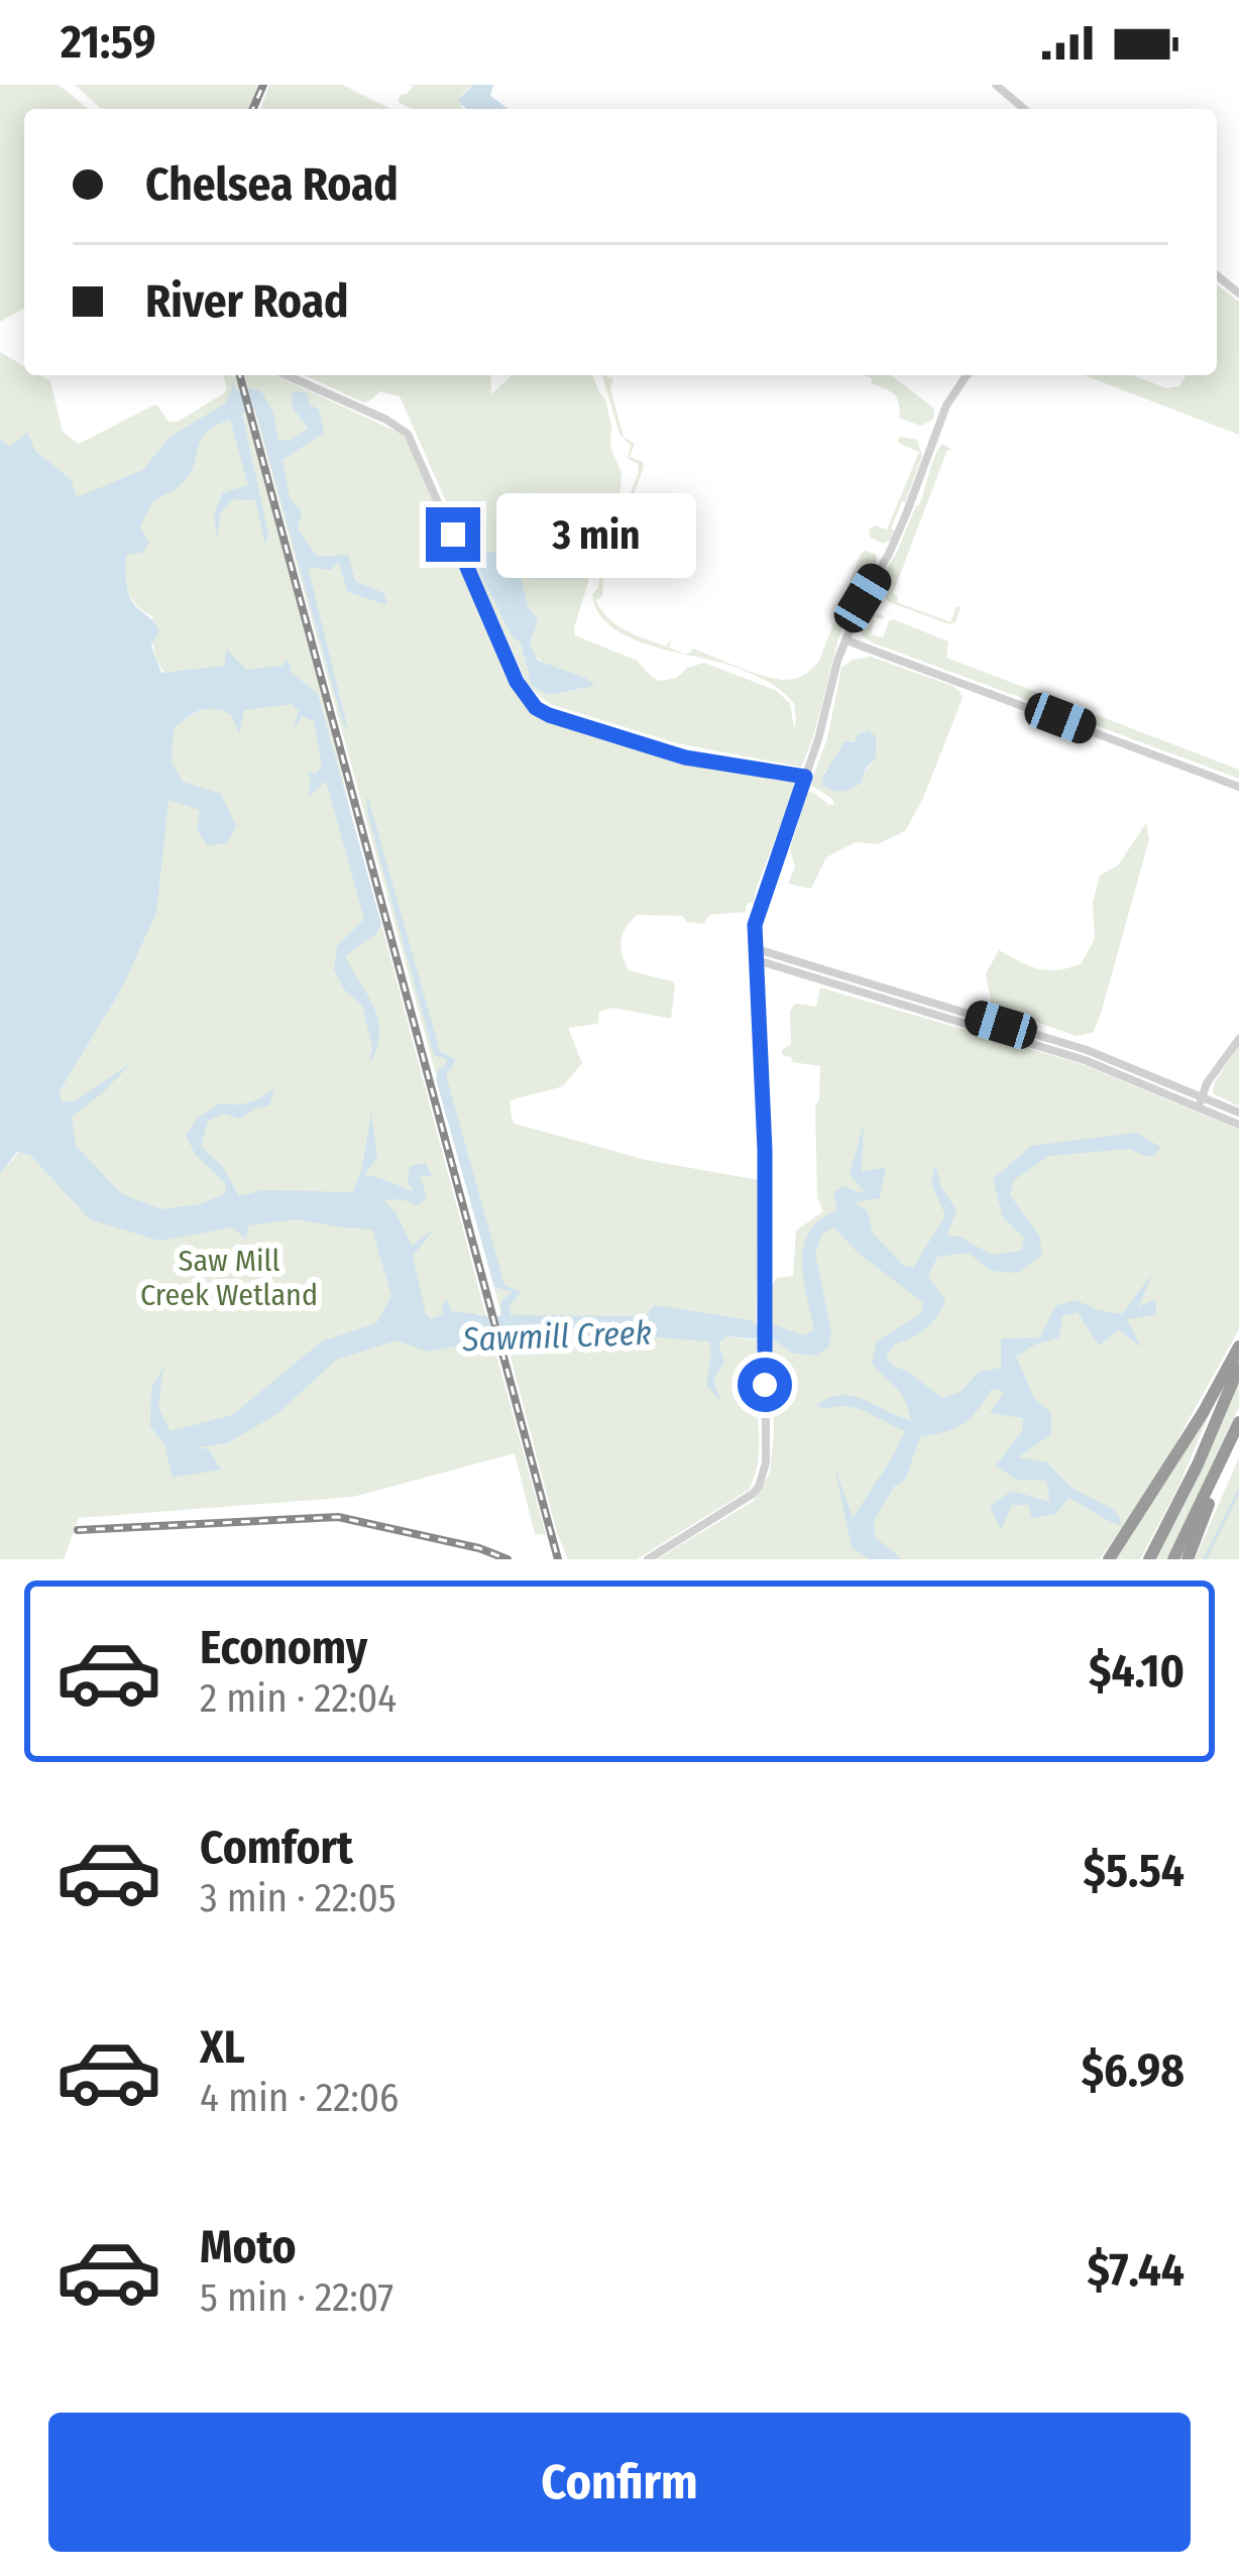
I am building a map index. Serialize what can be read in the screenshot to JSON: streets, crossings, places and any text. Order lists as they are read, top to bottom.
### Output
{
  "water": ["Sawmill Creek"],
  "parks": ["Saw Mill Creek Wetland"],
  "page": {
    "status": "21:59",
    "banner": ["Chelsea Road", "River Road"],
    "bubble": "3 min",
    "list": [
      {
        "name": "Economy",
        "note": "2 min · 22:04",
        "value": "$4.10"
      },
      {
        "name": "Comfort",
        "note": "3 min · 22:05",
        "value": "$5.54"
      },
      {
        "name": "XL",
        "note": "4 min · 22:06",
        "value": "$6.98"
      },
      {
        "name": "Moto",
        "note": "5 min · 22:07",
        "value": "$7.44"
      }
    ],
    "buttons": "Confirm"
  }
}
